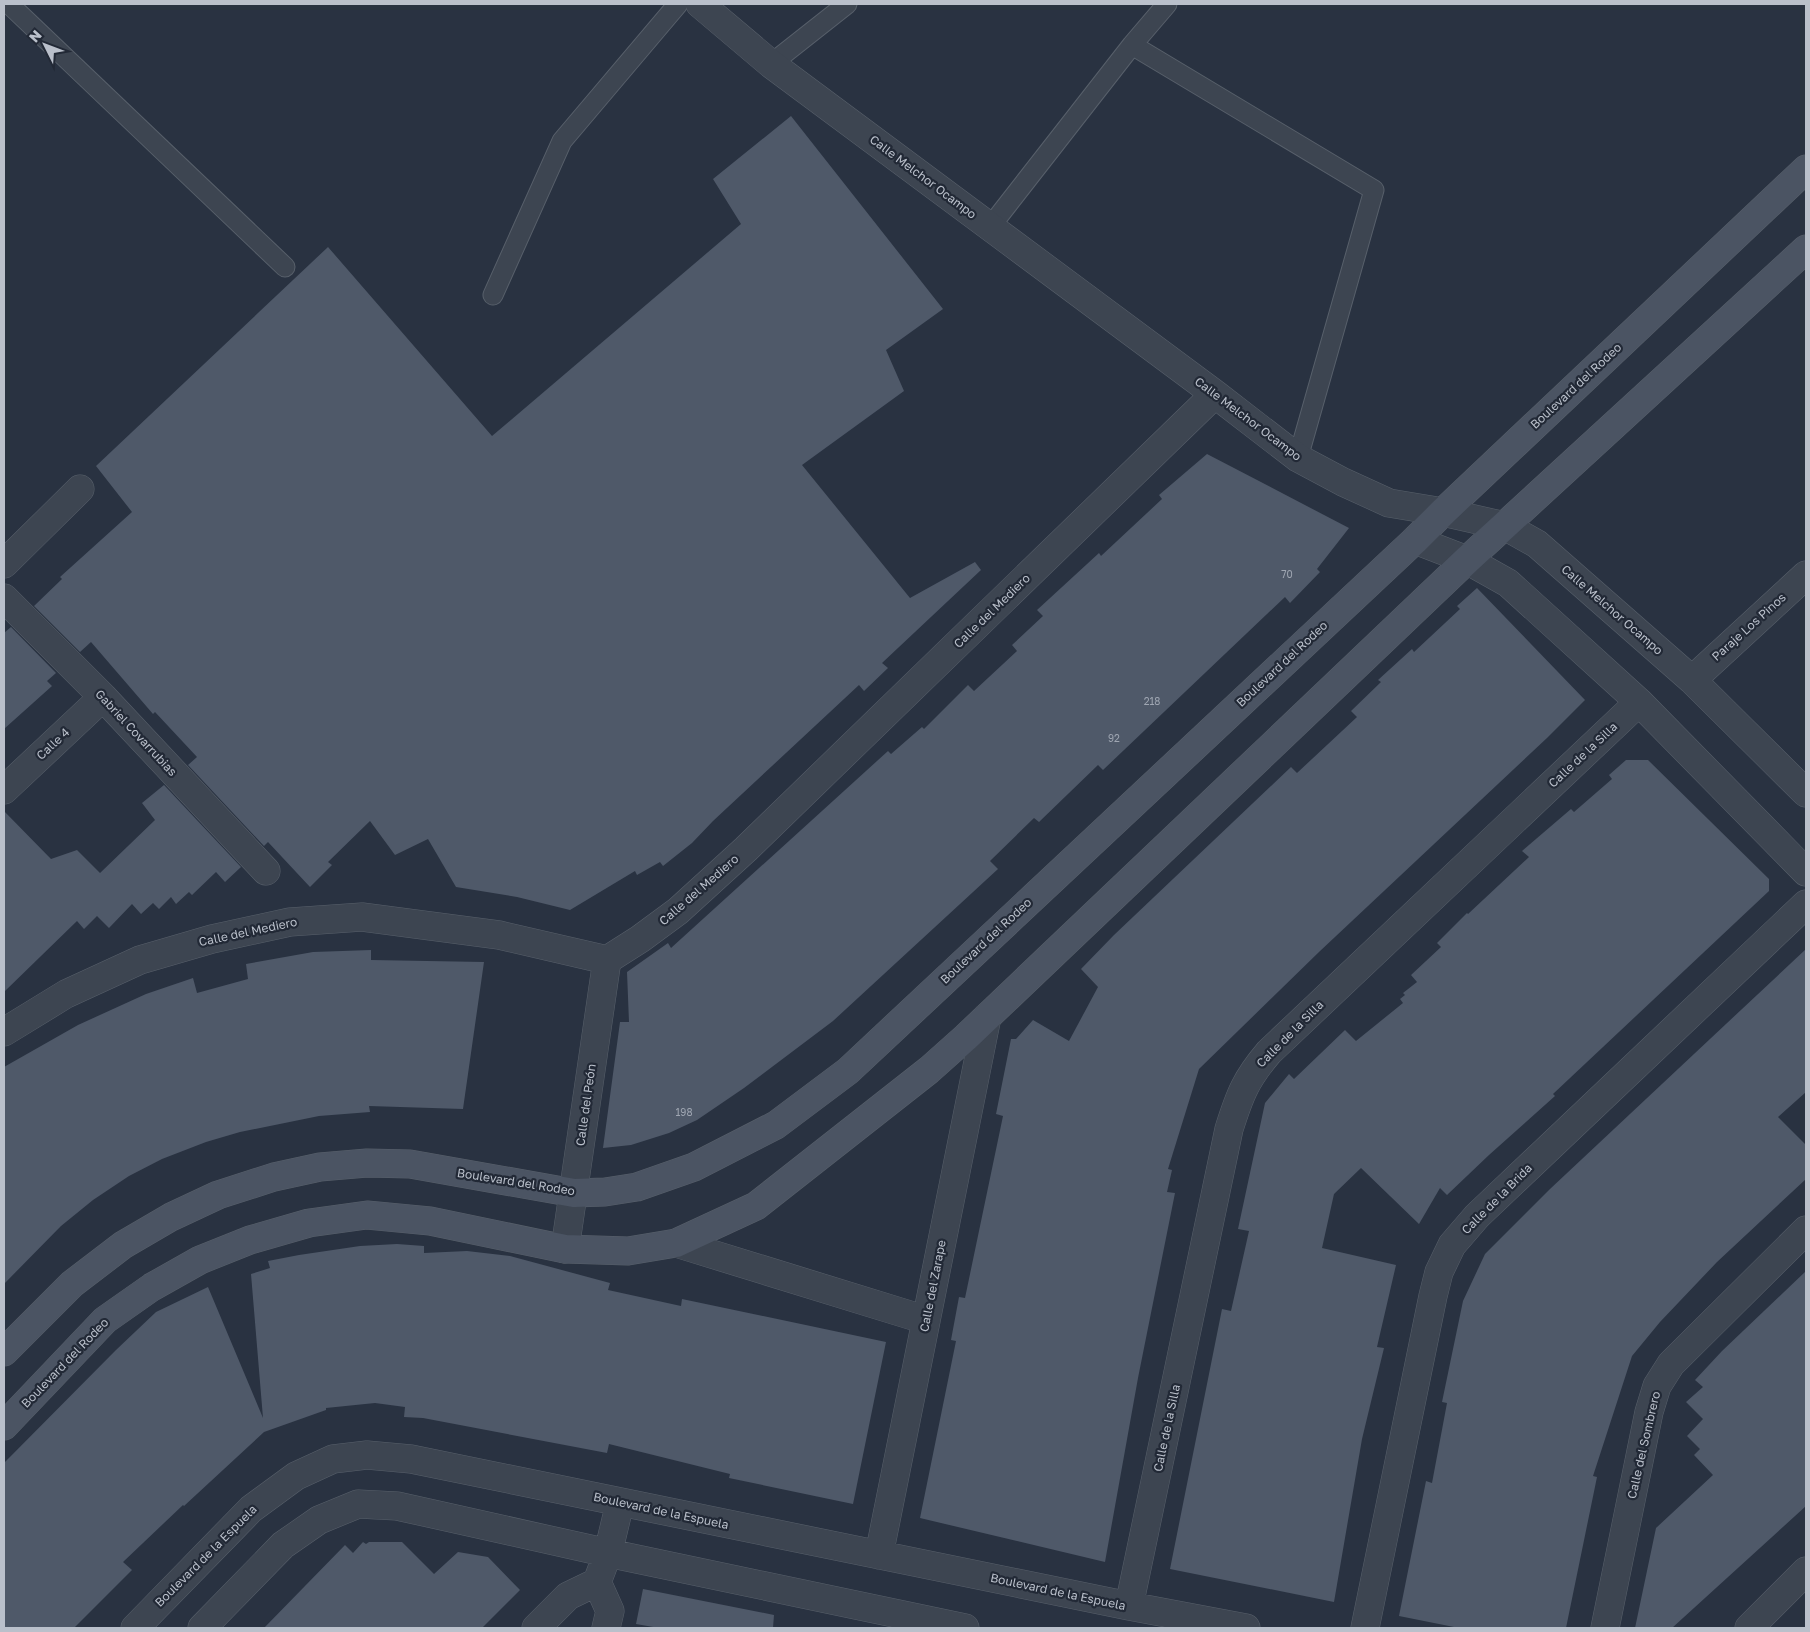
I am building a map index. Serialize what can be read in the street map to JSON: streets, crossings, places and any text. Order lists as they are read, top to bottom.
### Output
{
  "streets": {
    "street": [
      "Calle Melchor Ocampo",
      "Boulevard del Rodeo",
      "Calle del Mediero",
      "Paraje Los Pinos",
      "Gabriel Covarrubias",
      "Calle 4",
      "Calle de la Silla",
      "Calle del Peón",
      "Calle de la Brida",
      "Calle del Zarape",
      "Calle del Sombrero",
      "Boulevard de la Espuela"
    ]
  },
  "crossings": [
    ["Calle Melchor Ocampo", "Boulevard del Rodeo"],
    ["Calle Melchor Ocampo", "Calle del Mediero"],
    ["Calle Melchor Ocampo", "Paraje Los Pinos"],
    ["Boulevard del Rodeo", "Calle del Peón"],
    ["Boulevard del Rodeo", "Calle del Zarape"],
    ["Calle del Mediero", "Calle del Peón"],
    ["Gabriel Covarrubias", "Calle 4"],
    ["Calle de la Silla", "Boulevard de la Espuela"],
    ["Calle del Zarape", "Boulevard de la Espuela"]
  ],
  "house_numbers": [
    "70",
    "218",
    "92",
    "198"
  ],
  "north": "top left"
}
